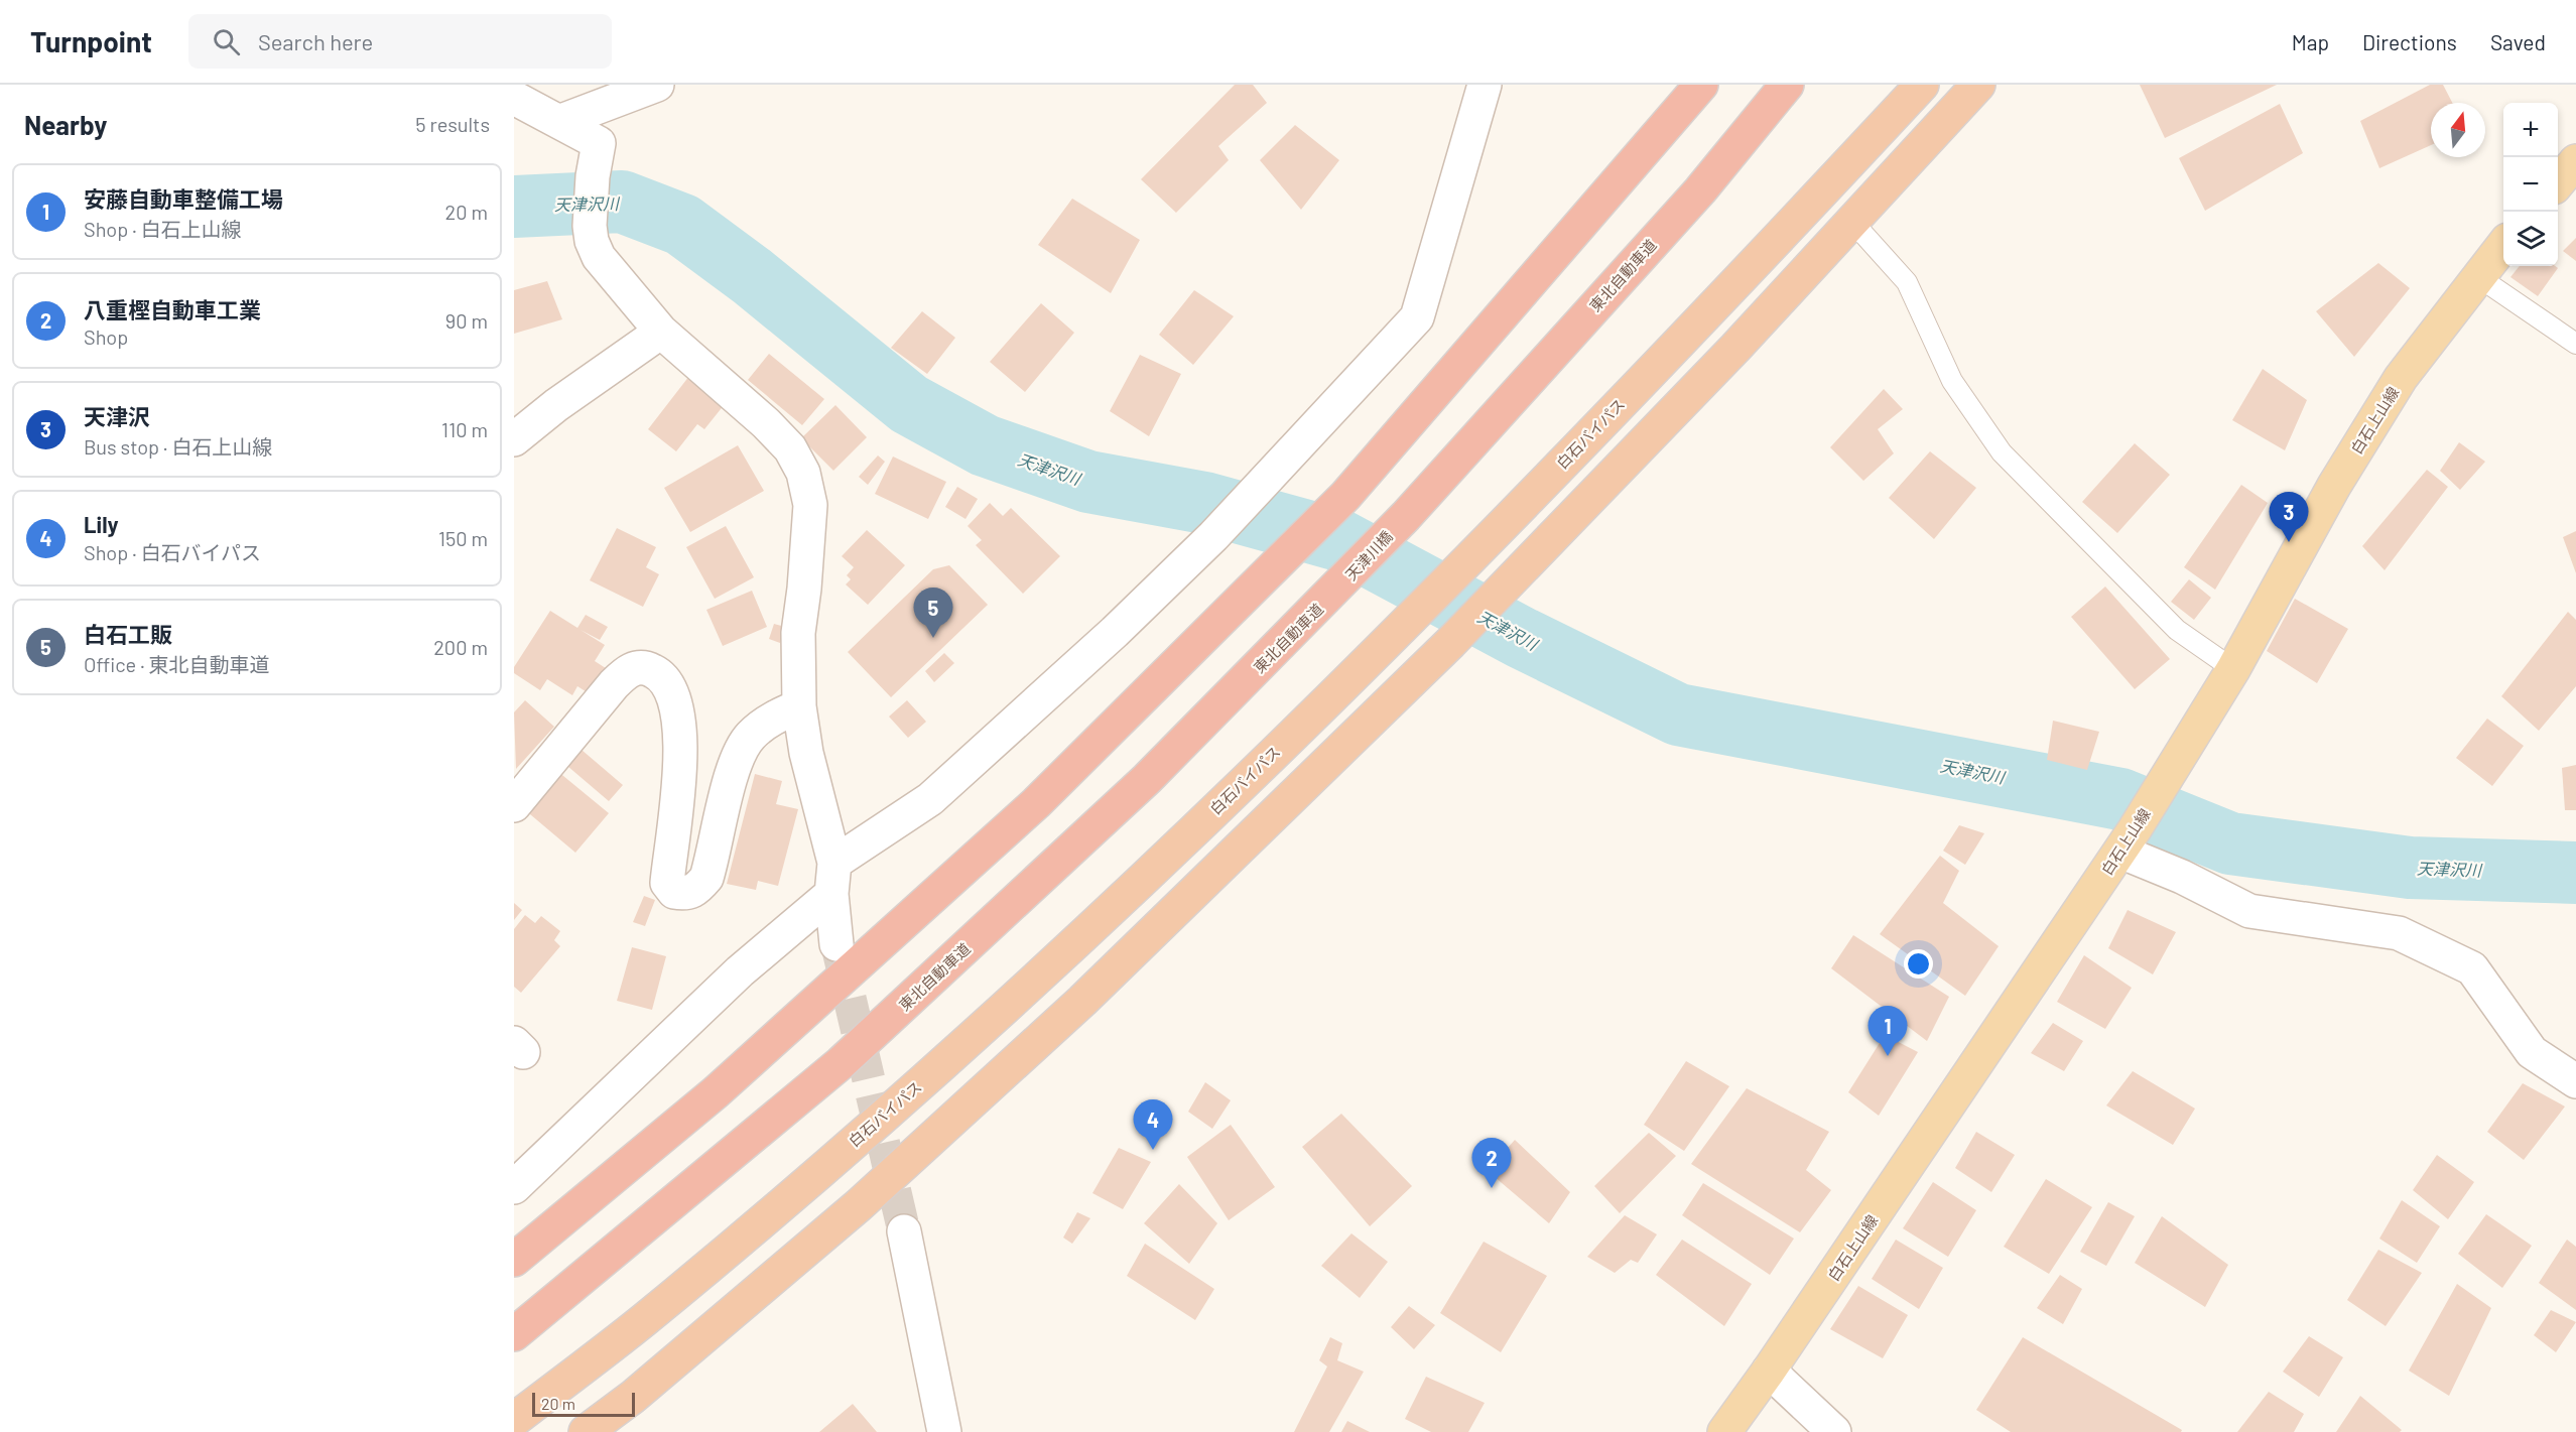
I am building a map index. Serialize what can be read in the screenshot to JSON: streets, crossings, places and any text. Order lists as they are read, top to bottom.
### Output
{
  "streets": {
    "highway": ["東北自動車道", "白石バイパス", "天津川橋"],
    "main road": ["白石上山線"]
  },
  "crossings": [
    ["東北自動車道", "天津川橋"]
  ],
  "water": ["天津沢川"],
  "scale_bar": "20 m",
  "north": "top",
  "page": {
    "header": "Turnpoint",
    "search": "Search here",
    "nav": ["Map", "Directions", "Saved"],
    "heading": ["Nearby", "5 results"],
    "map_buttons": ["+", "−"],
    "list": [
      {
        "mark": "1",
        "name": "安藤自動車整備工場",
        "note": "Shop · 白石上山線",
        "value": "20 m"
      },
      {
        "mark": "2",
        "name": "八重樫自動車工業",
        "note": "Shop",
        "value": "90 m"
      },
      {
        "mark": "3",
        "name": "天津沢",
        "note": "Bus stop · 白石上山線",
        "value": "110 m"
      },
      {
        "mark": "4",
        "name": "Lily",
        "note": "Shop · 白石バイパス",
        "value": "150 m"
      },
      {
        "mark": "5",
        "name": "白石工販",
        "note": "Office · 東北自動車道",
        "value": "200 m"
      }
    ],
    "pins": [
      "3",
      "5",
      "1",
      "4",
      "2"
    ],
    "scale": "20 m"
  }
}
